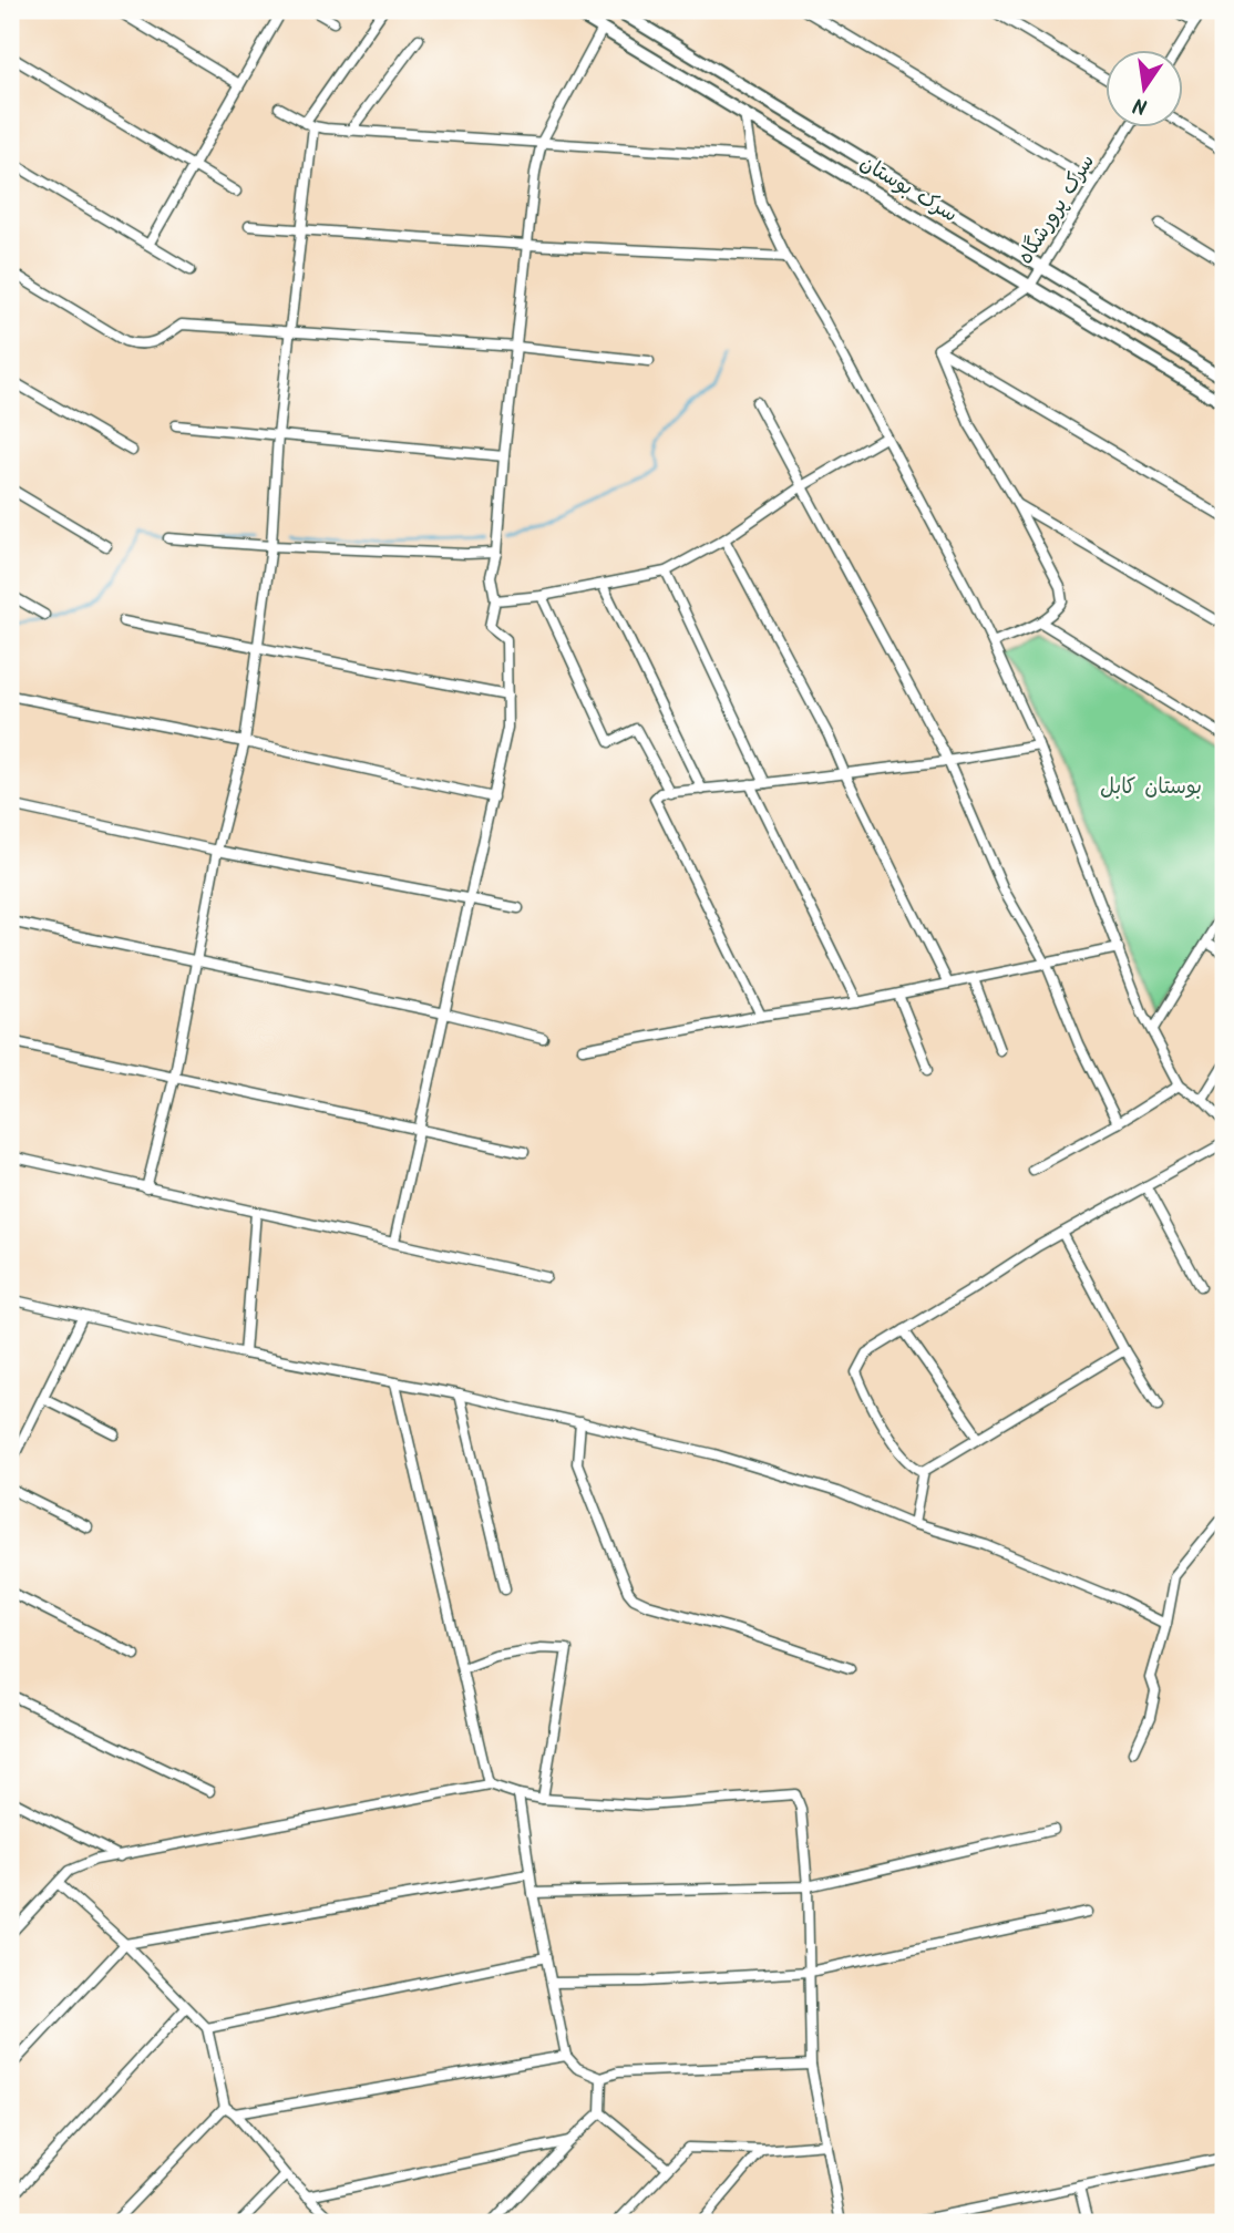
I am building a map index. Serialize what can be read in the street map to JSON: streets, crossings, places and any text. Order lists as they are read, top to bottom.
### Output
{
  "streets": {
    "street": ["سرک بوستان", "سرک پرورشگاه"]
  },
  "crossings": [
    ["سرک بوستان", "سرک پرورشگاه"]
  ],
  "parks": ["بوستان کابل"],
  "north": "bottom"
}
